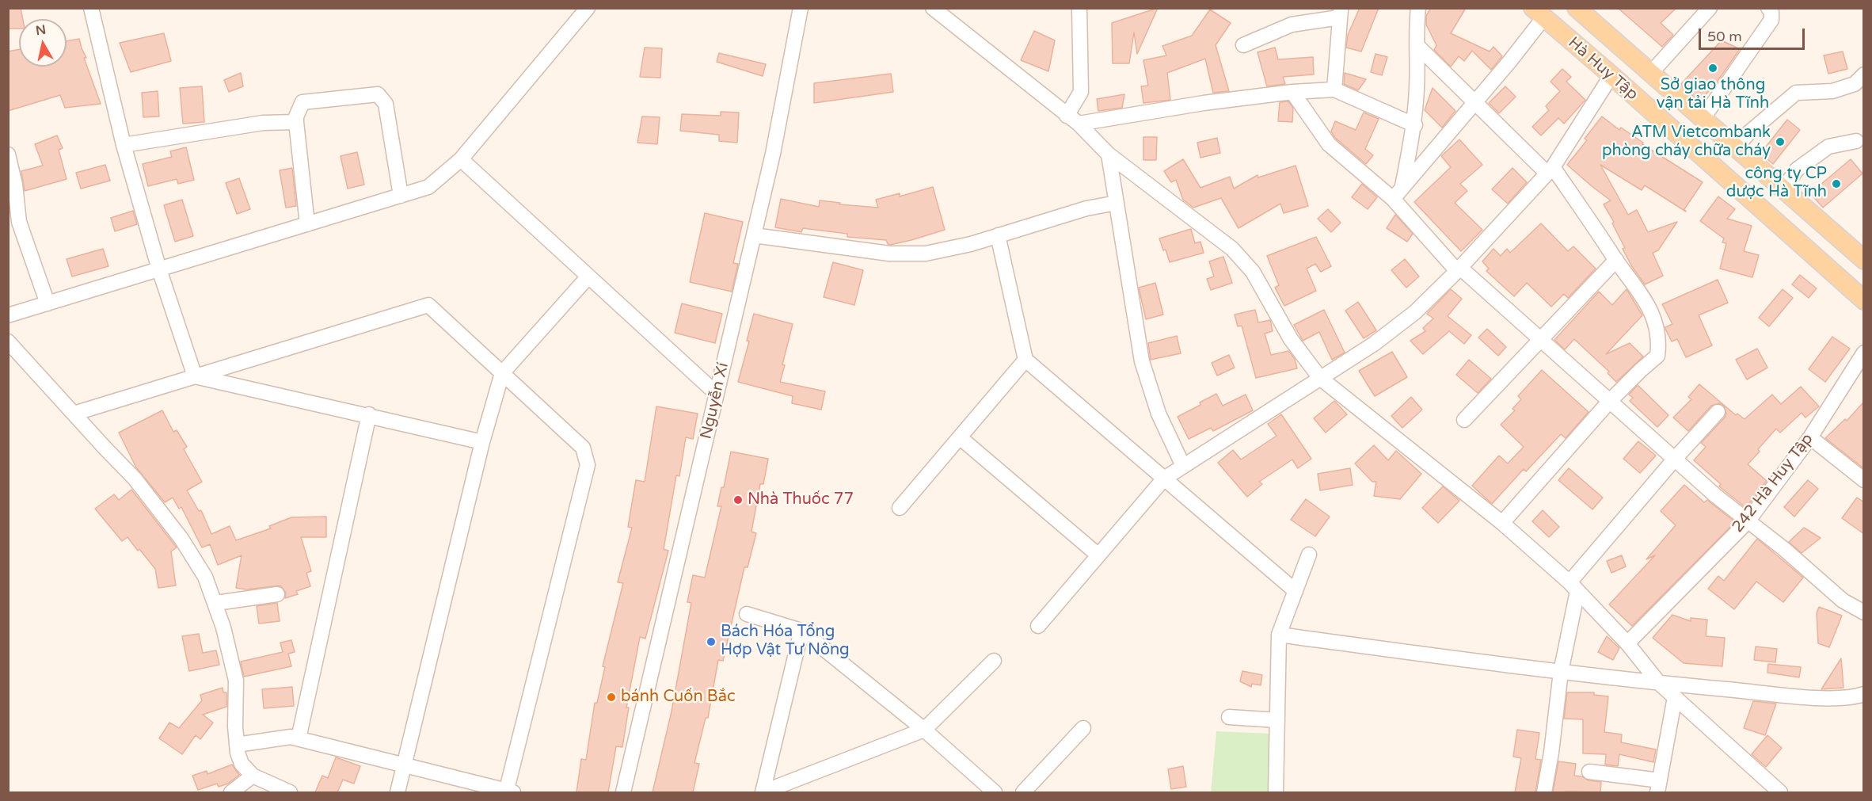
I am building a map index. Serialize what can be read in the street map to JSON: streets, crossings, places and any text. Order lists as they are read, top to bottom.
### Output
{
  "streets": {
    "main road": ["Hà Huy Tập"],
    "street": ["Nguyễn Xí", "242 Hà Huy Tập"]
  },
  "places": [
    "Sở giao thông vận tải Hà Tĩnh",
    "ATM Vietcombank phòng cháy chữa cháy",
    "công ty CP dược Hà Tĩnh",
    "Nhà Thuốc 77",
    "Bách Hóa Tổng Hợp Vật Tư Nông",
    "bánh Cuốn Bắc"
  ],
  "scale_bar": "50 m",
  "north": "top"
}
